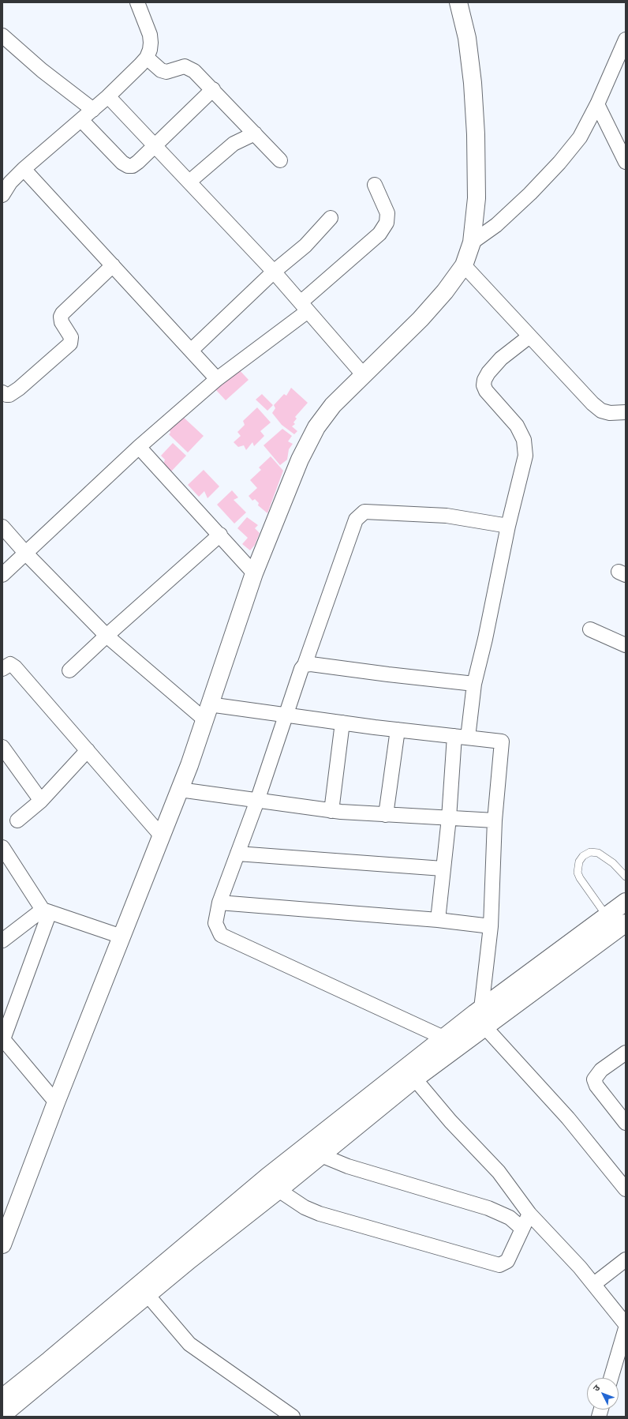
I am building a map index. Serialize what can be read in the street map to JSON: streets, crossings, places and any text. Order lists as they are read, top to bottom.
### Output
{
  "north": "top left"
}
